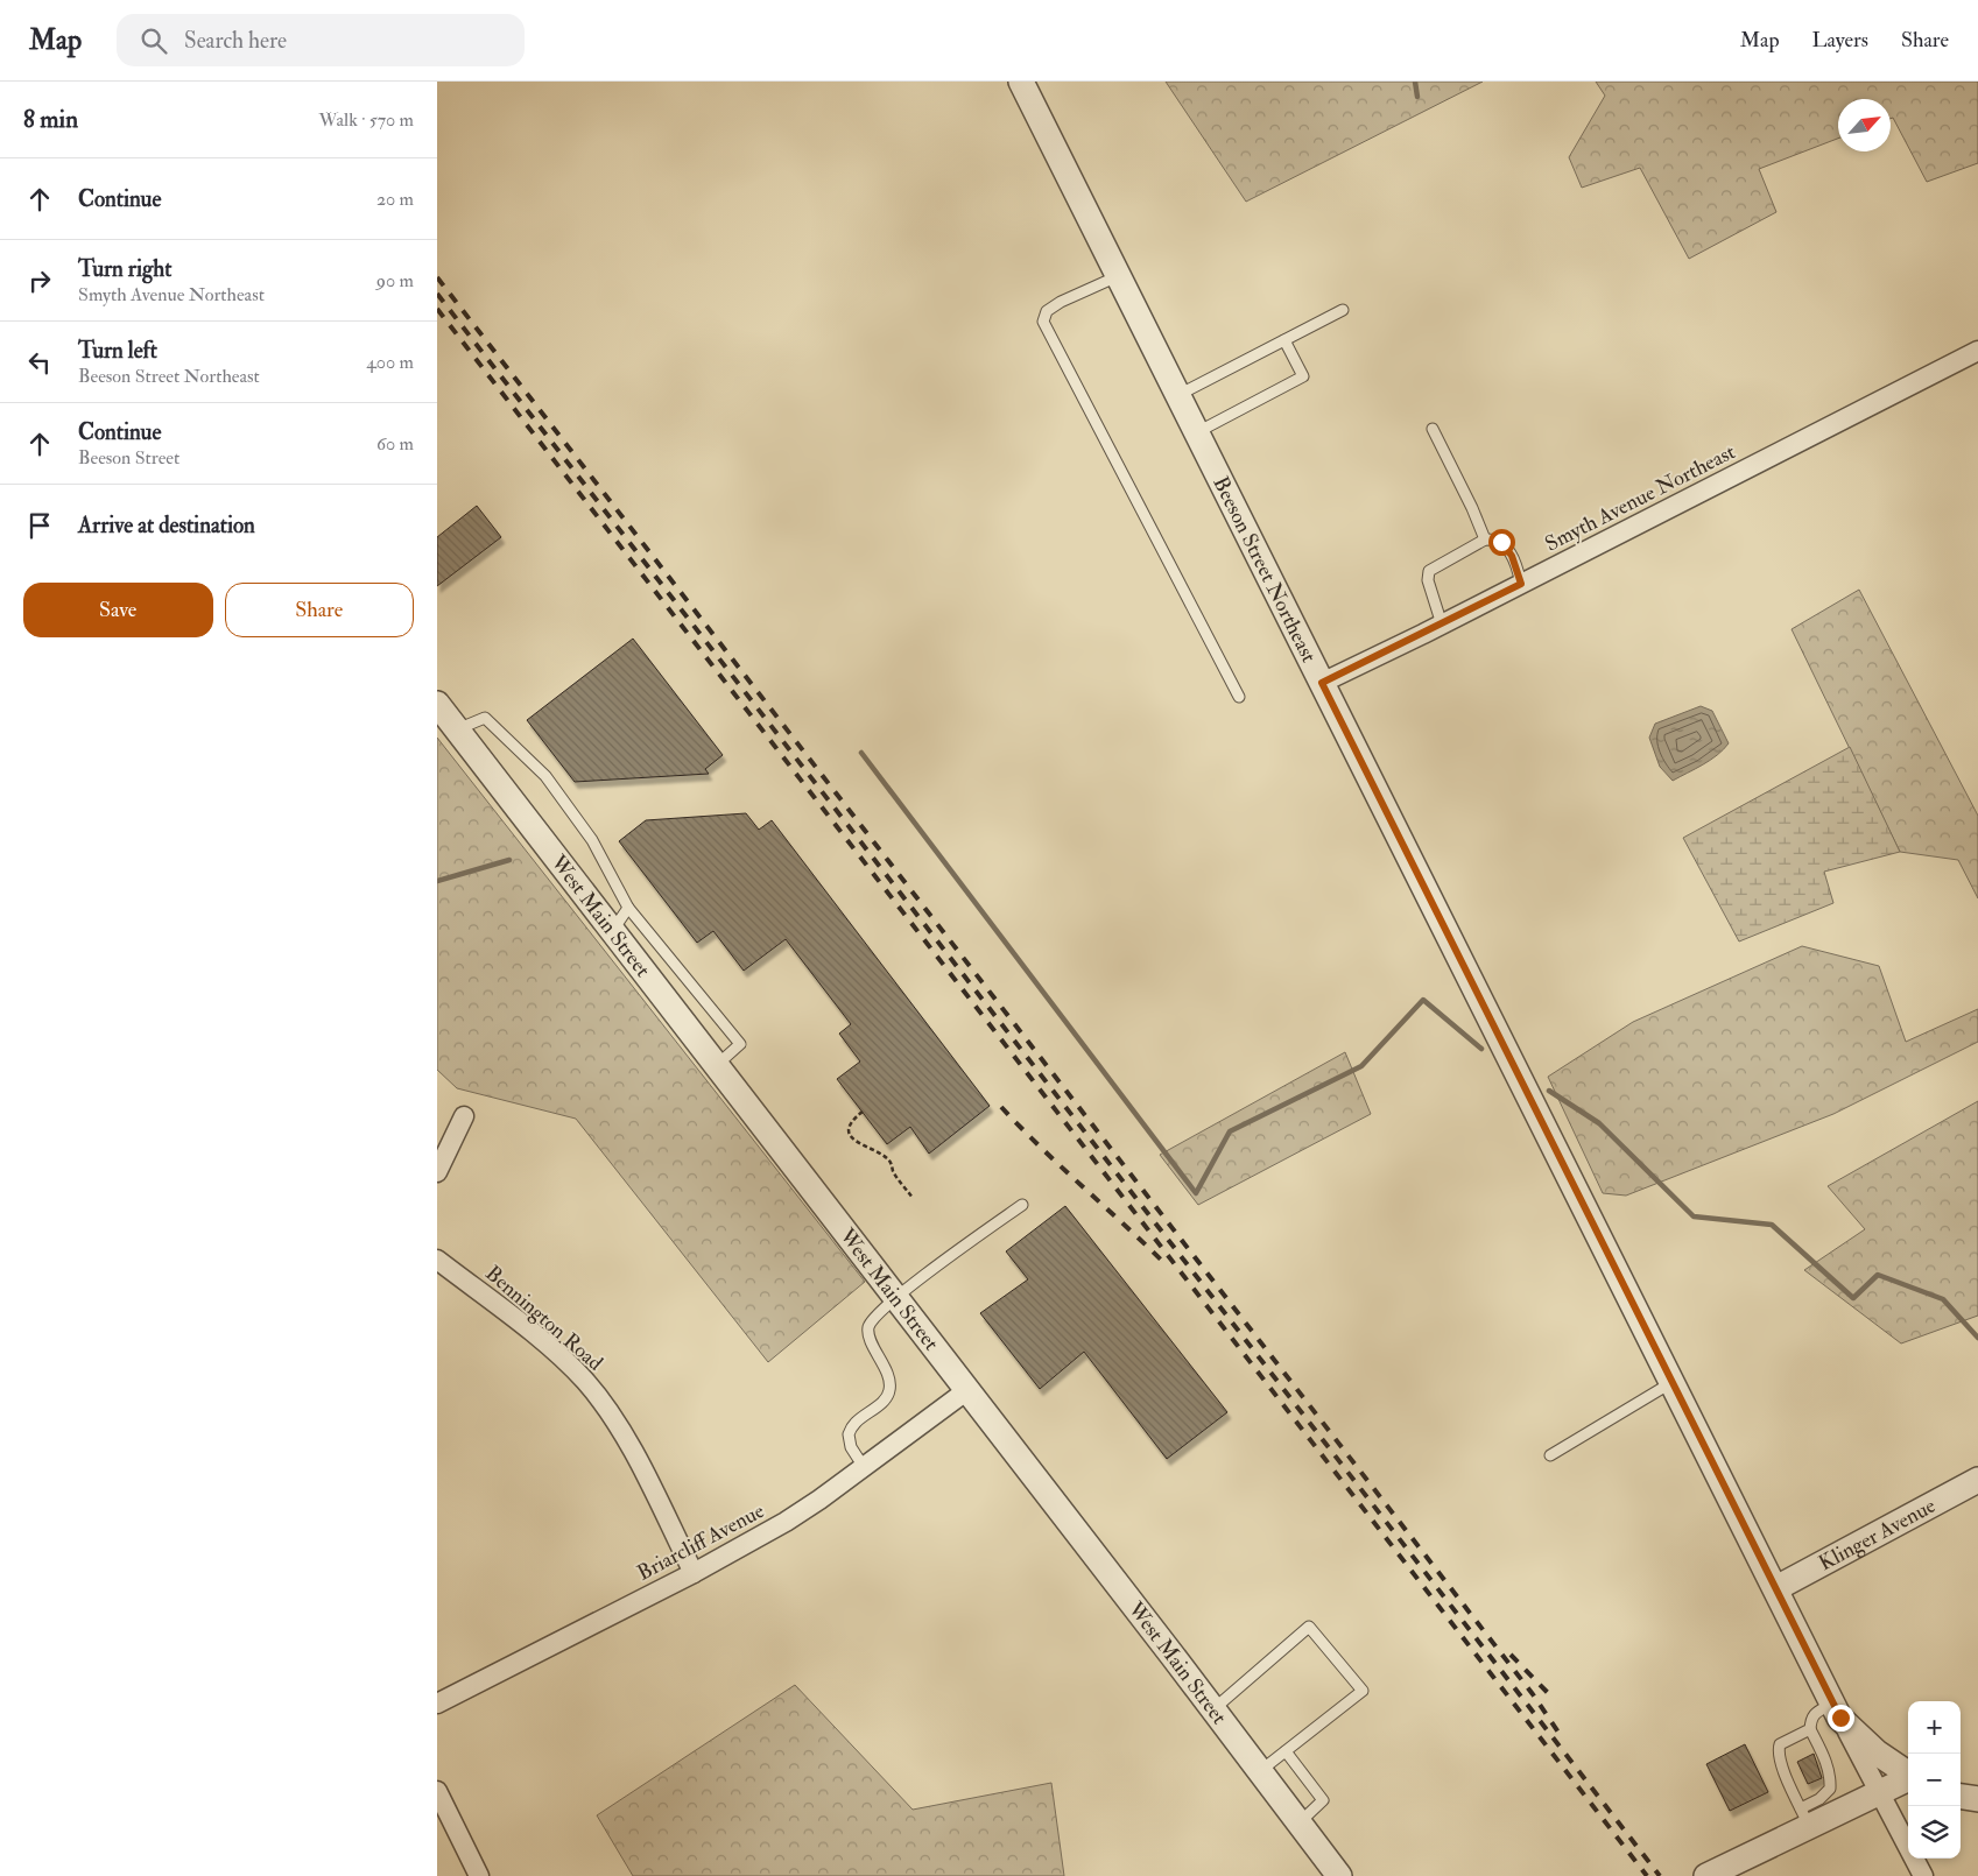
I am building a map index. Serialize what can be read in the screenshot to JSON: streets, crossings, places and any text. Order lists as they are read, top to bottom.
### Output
{
  "streets": {
    "street": [
      "Smyth Avenue Northeast",
      "Beeson Street Northeast",
      "West Main Street",
      "Bennington Road",
      "Klinger Avenue",
      "Briarcliff Avenue"
    ]
  },
  "crossings": [
    ["Smyth Avenue Northeast", "Beeson Street Northeast"],
    ["Beeson Street Northeast", "Klinger Avenue"],
    ["West Main Street", "Briarcliff Avenue"],
    ["Bennington Road", "Briarcliff Avenue"]
  ],
  "north": "top right",
  "page": {
    "header": "Map",
    "search": "Search here",
    "nav": ["Map", "Layers", "Share"],
    "heading": ["8 min", "Walk · 570 m"],
    "list": [
      ["Continue", "20 m"],
      ["Turn right", "Smyth Avenue Northeast", "90 m"],
      ["Turn left", "Beeson Street Northeast", "400 m"],
      ["Continue", "Beeson Street", "60 m"],
      "Arrive at destination"
    ],
    "buttons": ["Save", "Share"],
    "map_buttons": ["+", "−"]
  }
}
